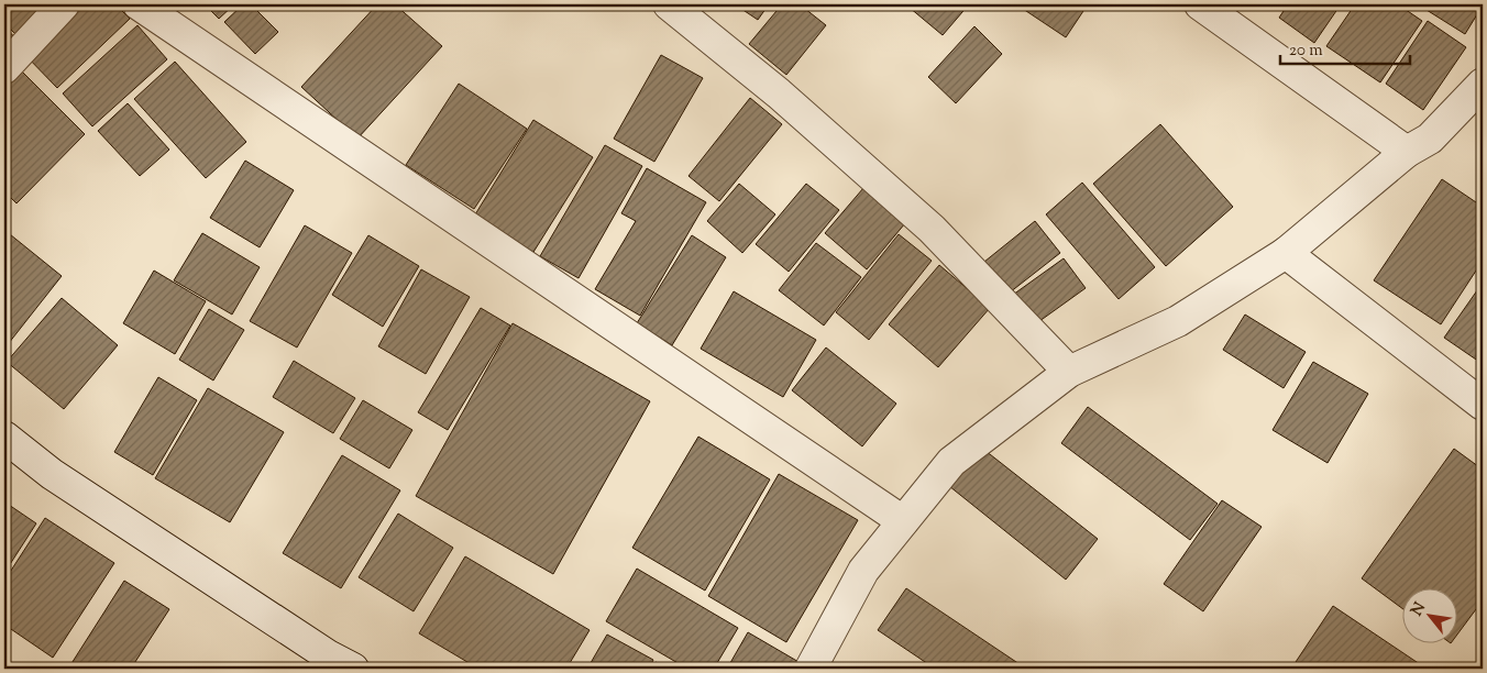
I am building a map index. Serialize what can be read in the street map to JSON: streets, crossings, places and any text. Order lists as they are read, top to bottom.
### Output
{
  "scale_bar": "20 m",
  "north": "top left"
}
